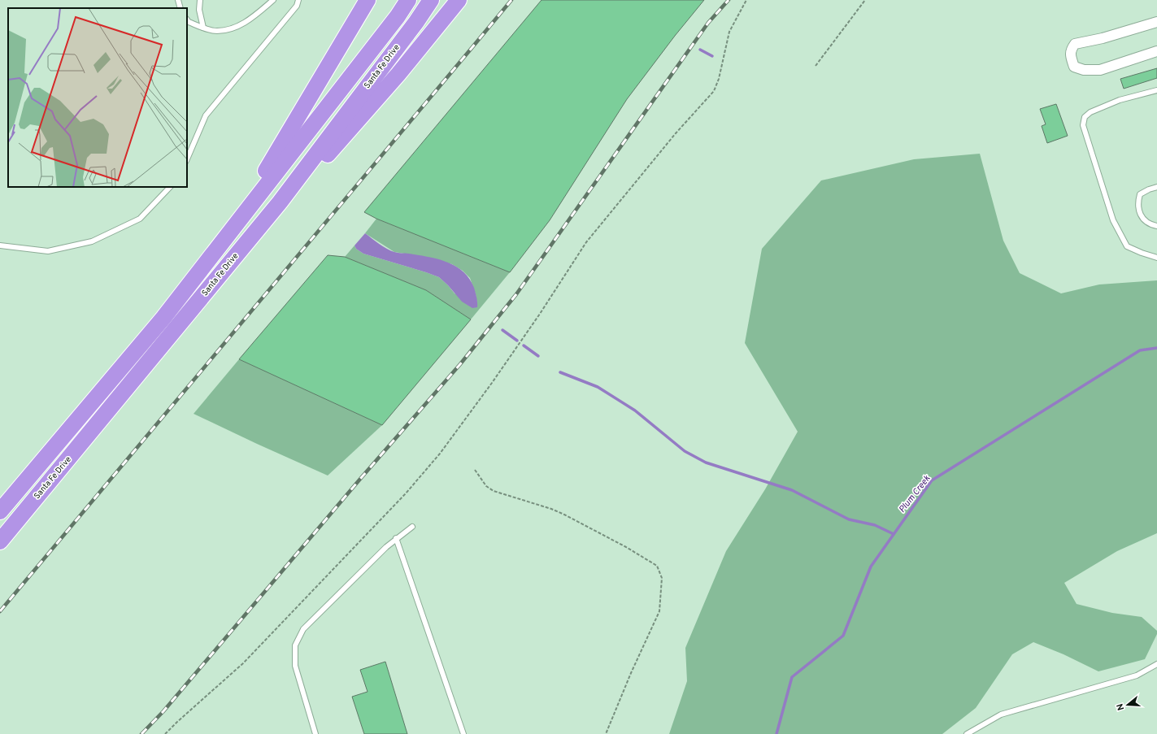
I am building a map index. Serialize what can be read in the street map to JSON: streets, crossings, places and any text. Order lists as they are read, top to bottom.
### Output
{
  "streets": {
    "highway": ["Santa Fe Drive"]
  },
  "water": ["Plum Creek"],
  "north": "left"
}
